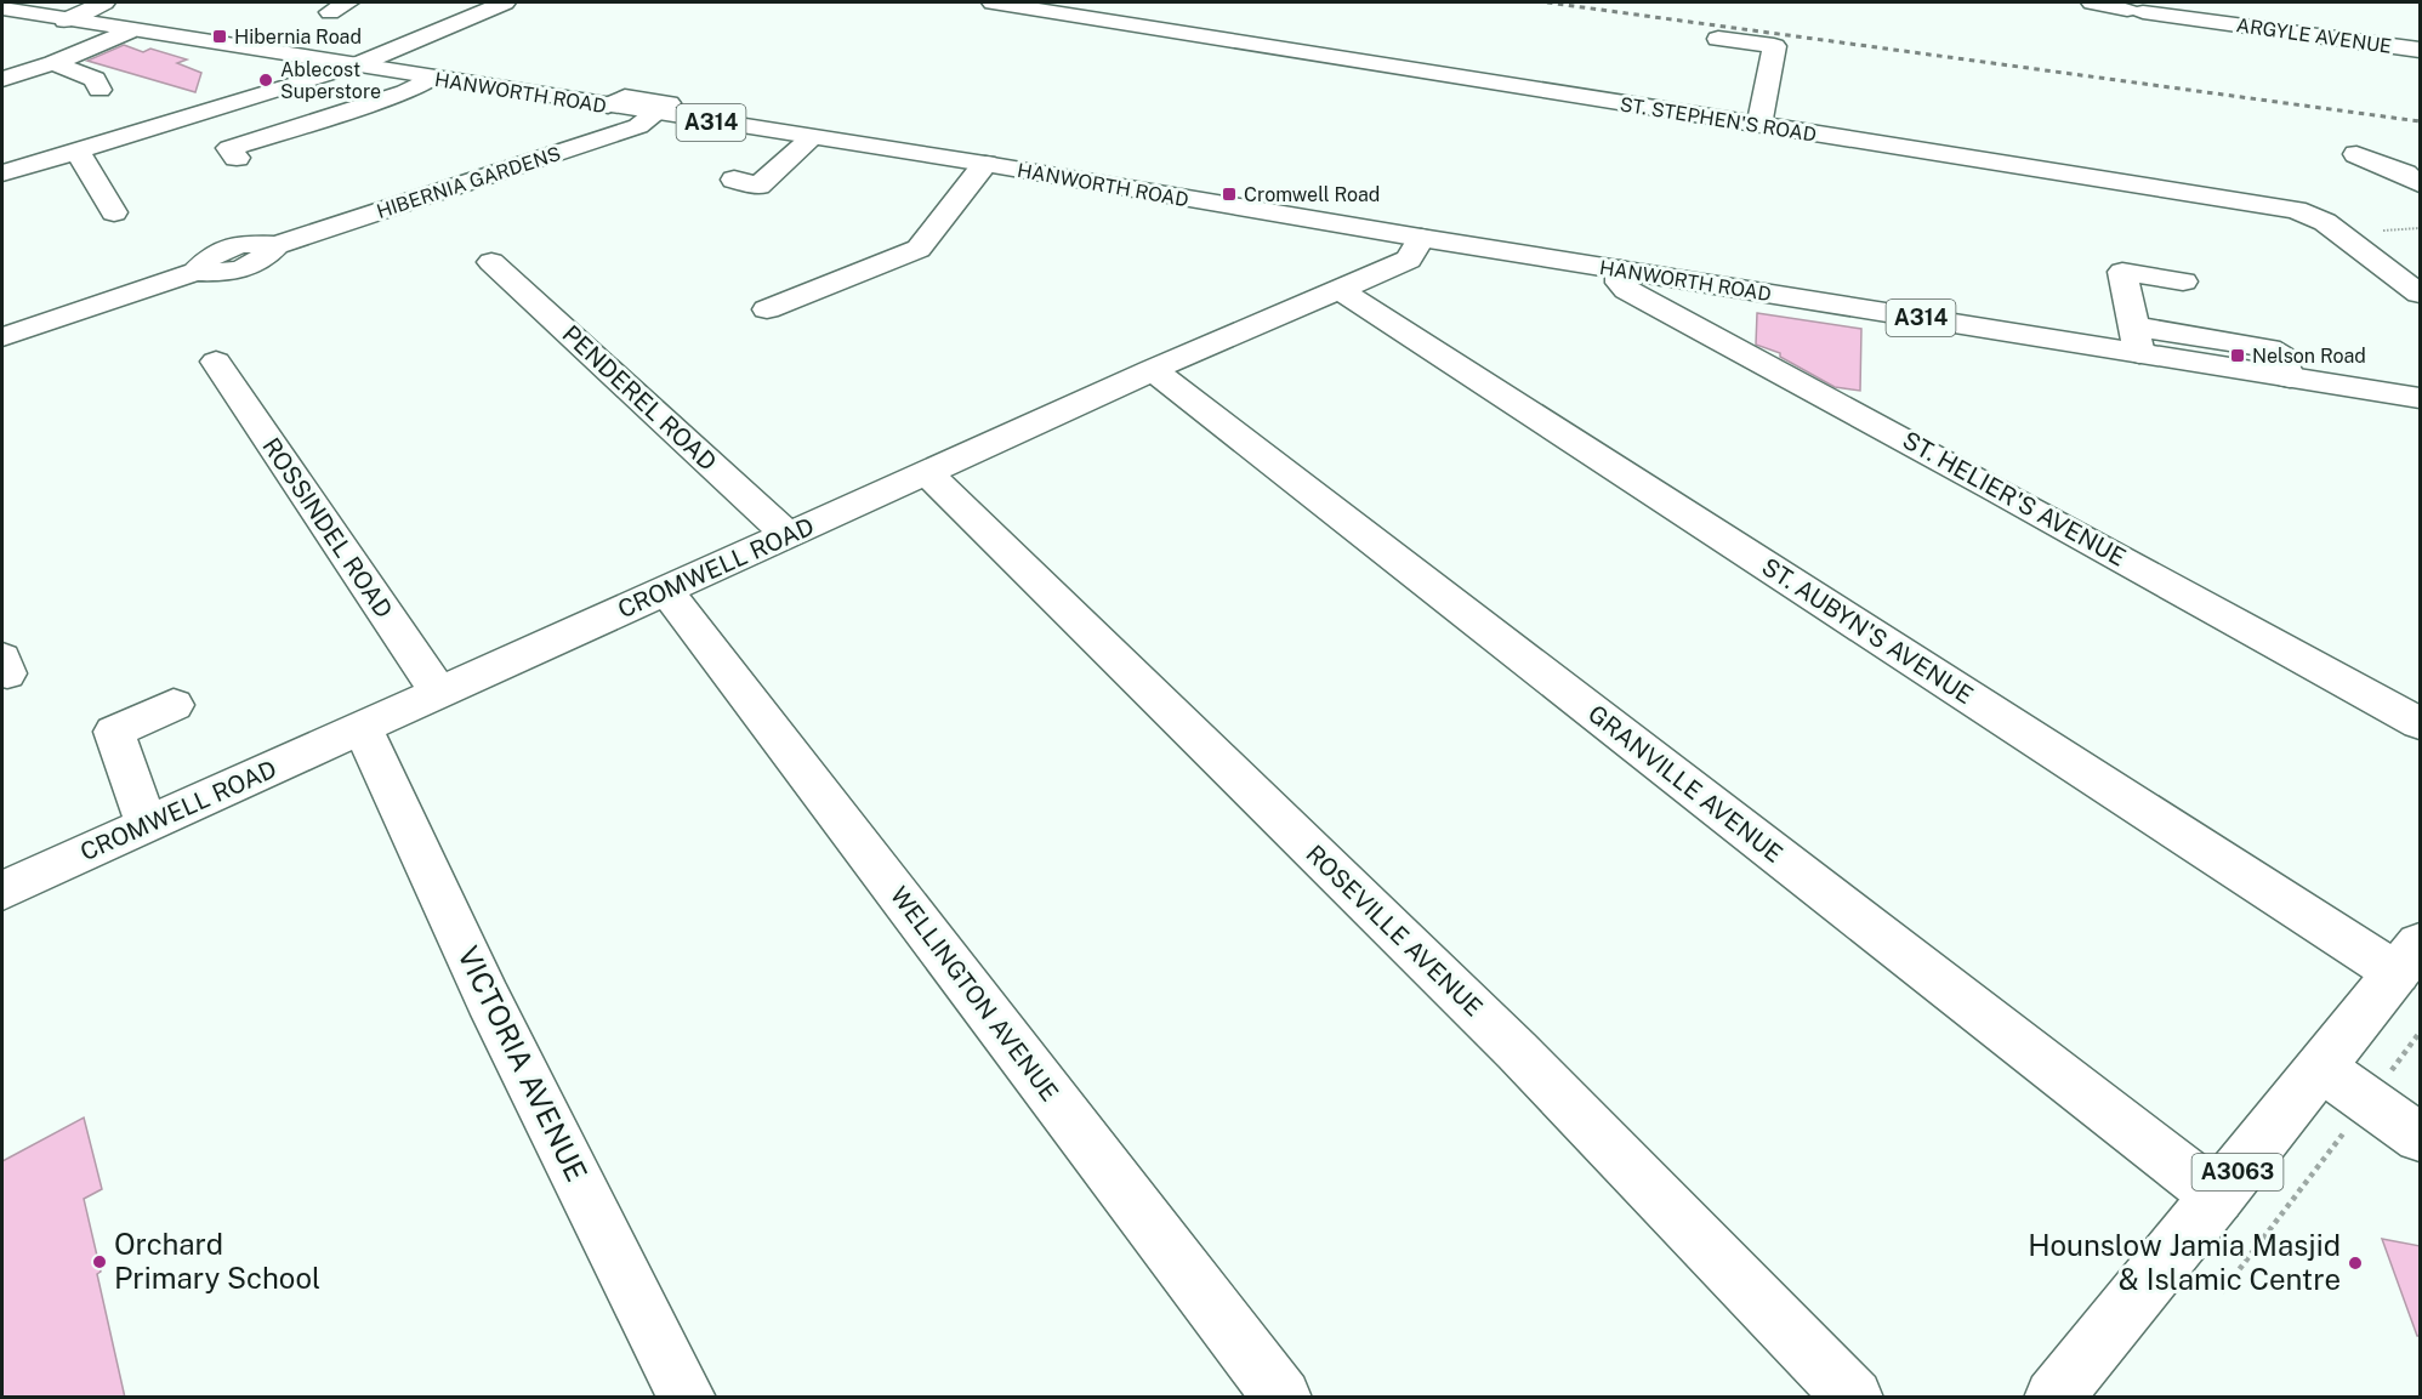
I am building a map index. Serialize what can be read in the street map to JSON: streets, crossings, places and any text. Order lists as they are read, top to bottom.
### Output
{
  "streets": {
    "street": [
      "ARGYLE AVENUE",
      "HANWORTH ROAD",
      "ST. STEPHEN'S ROAD",
      "A314",
      "HIBERNIA GARDENS",
      "PENDEREL ROAD",
      "ST. HELIER'S AVENUE",
      "ROSSINDEL ROAD",
      "CROMWELL ROAD",
      "ST. AUBYN'S AVENUE",
      "GRANVILLE AVENUE",
      "ROSEVILLE AVENUE",
      "WELLINGTON AVENUE",
      "VICTORIA AVENUE",
      "A3063"
    ]
  },
  "crossings": [
    ["HANWORTH ROAD", "HIBERNIA GARDENS"],
    ["HANWORTH ROAD", "ST. HELIER'S AVENUE"],
    ["HANWORTH ROAD", "CROMWELL ROAD"],
    ["PENDEREL ROAD", "CROMWELL ROAD"],
    ["ROSSINDEL ROAD", "CROMWELL ROAD"],
    ["CROMWELL ROAD", "ST. AUBYN'S AVENUE"],
    ["CROMWELL ROAD", "GRANVILLE AVENUE"],
    ["CROMWELL ROAD", "ROSEVILLE AVENUE"],
    ["CROMWELL ROAD", "WELLINGTON AVENUE"],
    ["CROMWELL ROAD", "VICTORIA AVENUE"],
    ["ST. AUBYN'S AVENUE", "A3063"],
    ["GRANVILLE AVENUE", "A3063"]
  ],
  "places": {
    "transit": ["Hibernia Road", "Cromwell Road", "Nelson Road"],
    "other": ["Ablecost Superstore", "Orchard Primary School", "Hounslow Jamia Masjid & Islamic Centre"]
  }
}
